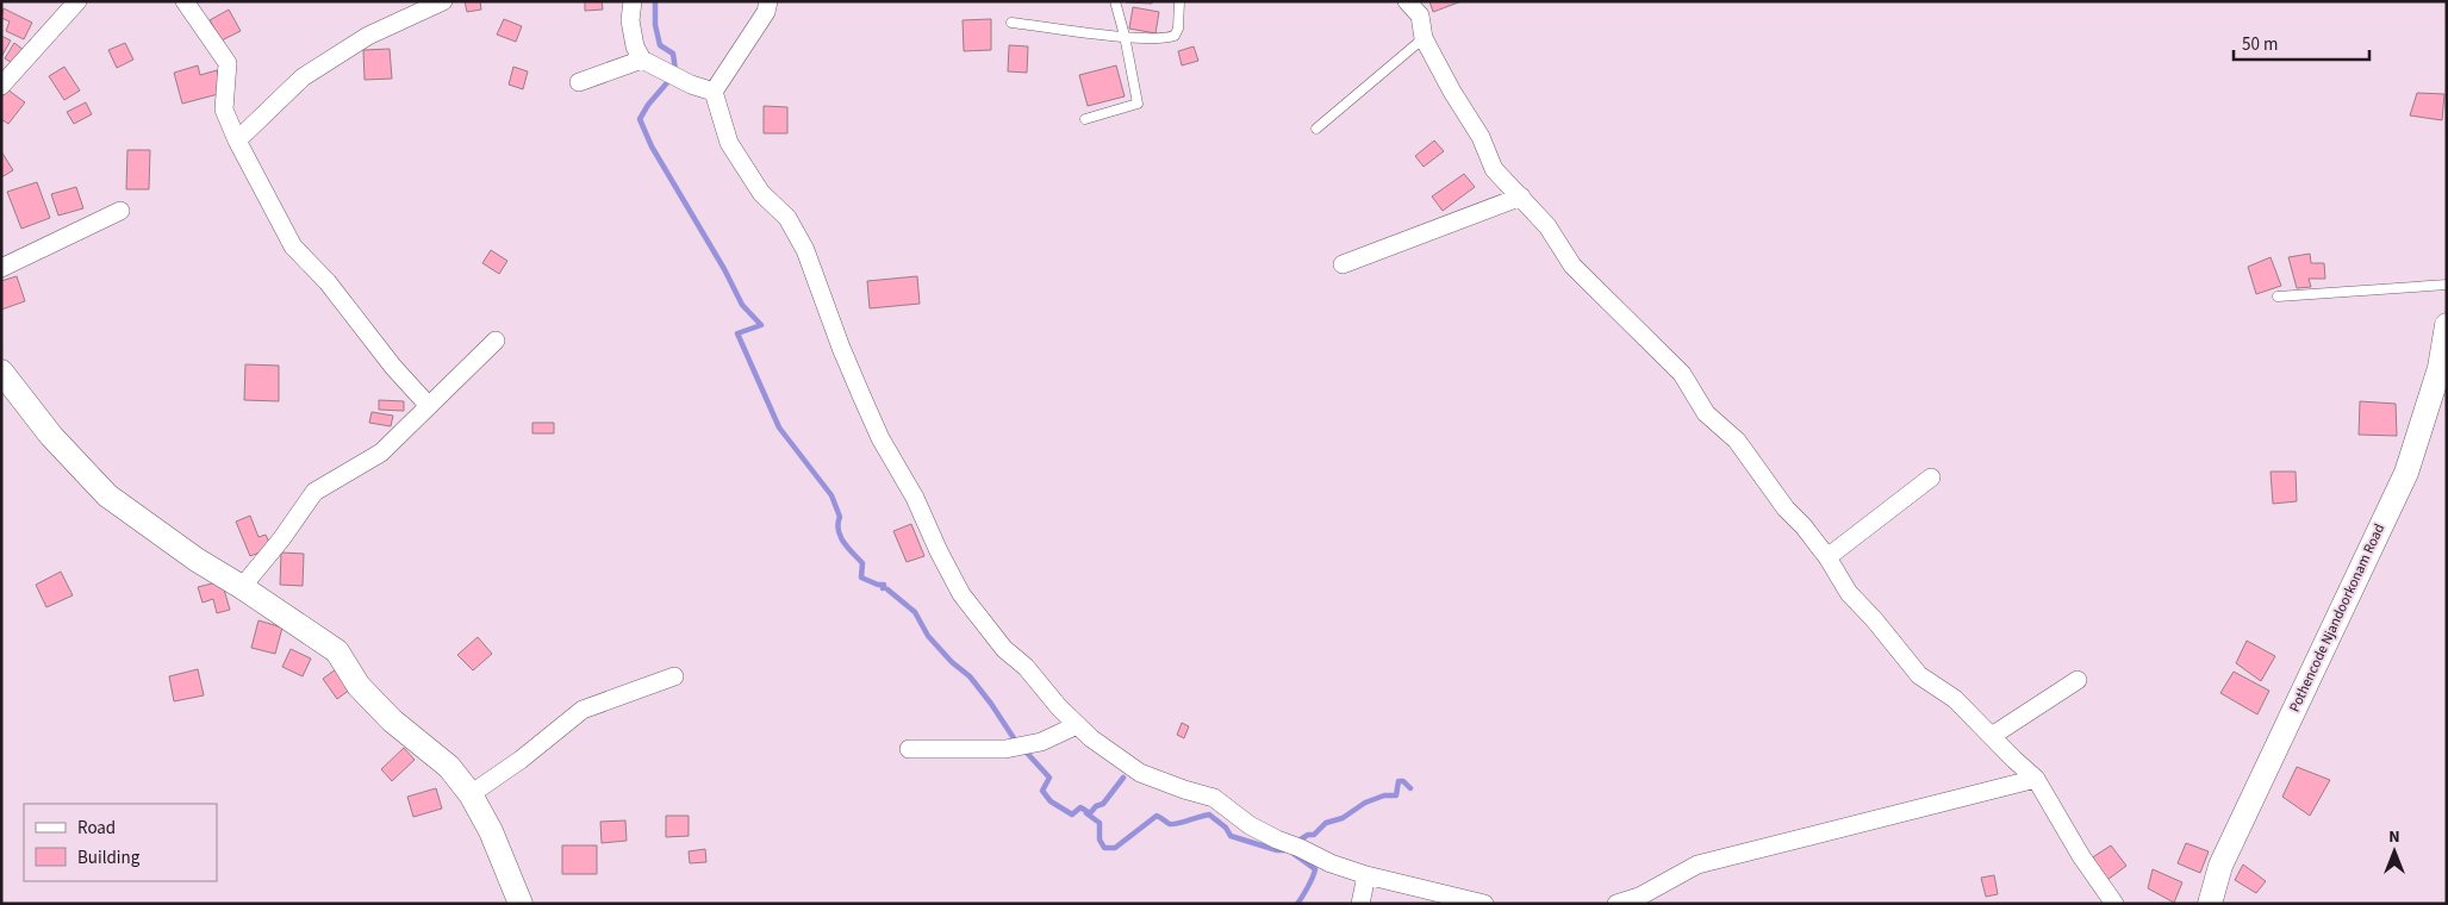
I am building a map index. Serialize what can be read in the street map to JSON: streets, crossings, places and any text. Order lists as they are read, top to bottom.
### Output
{
  "streets": {
    "main road": ["Pothencode Njandoorkonam Road"]
  },
  "legend": ["Road", "Building"],
  "scale_bar": "50 m",
  "north": "top"
}
